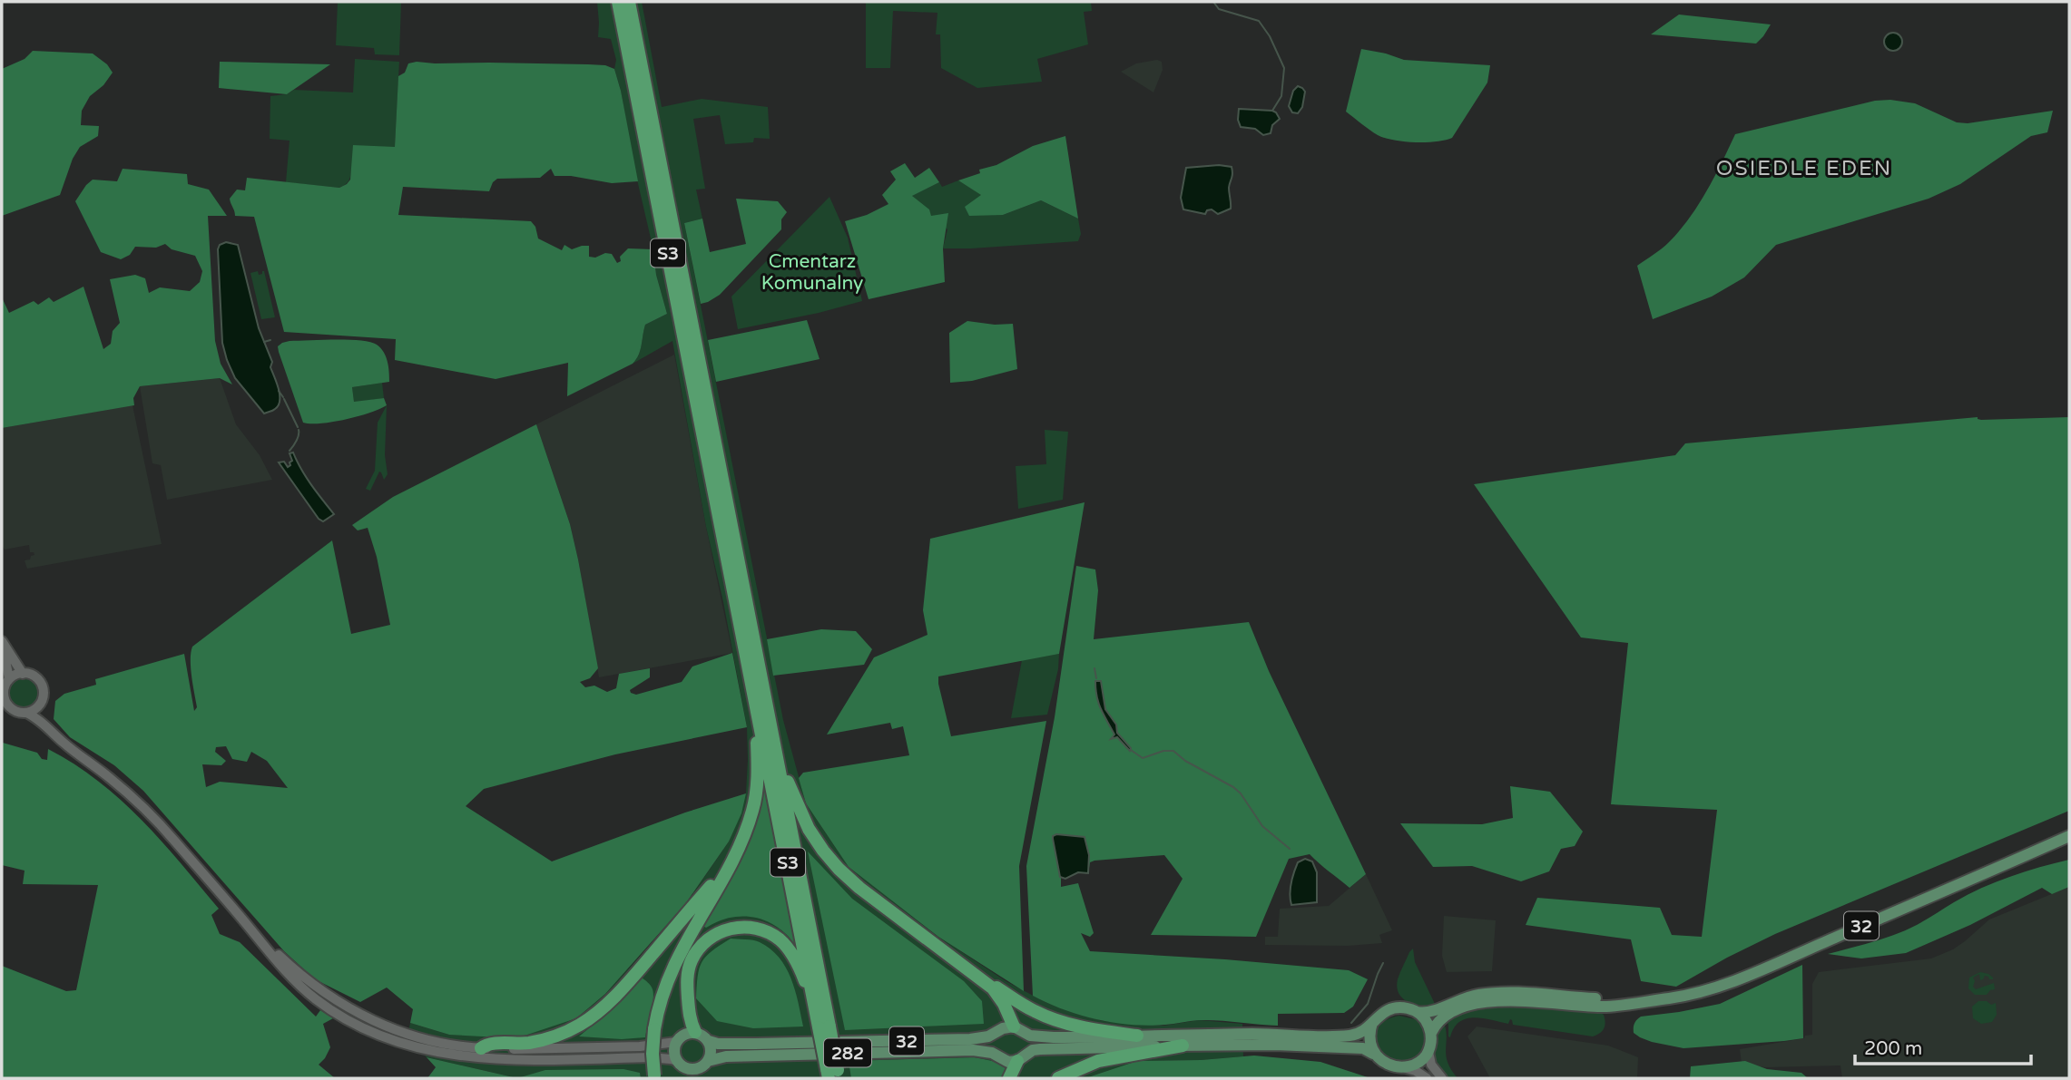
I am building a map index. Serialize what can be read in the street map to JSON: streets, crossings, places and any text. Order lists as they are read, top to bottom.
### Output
{
  "streets": {
    "highway": ["S3"],
    "main road": ["32", "282"]
  },
  "crossings": [
    ["32", "282"]
  ],
  "districts": ["OSIEDLE EDEN"],
  "parks": ["Cmentarz Komunalny"],
  "scale_bar": "200 m"
}
